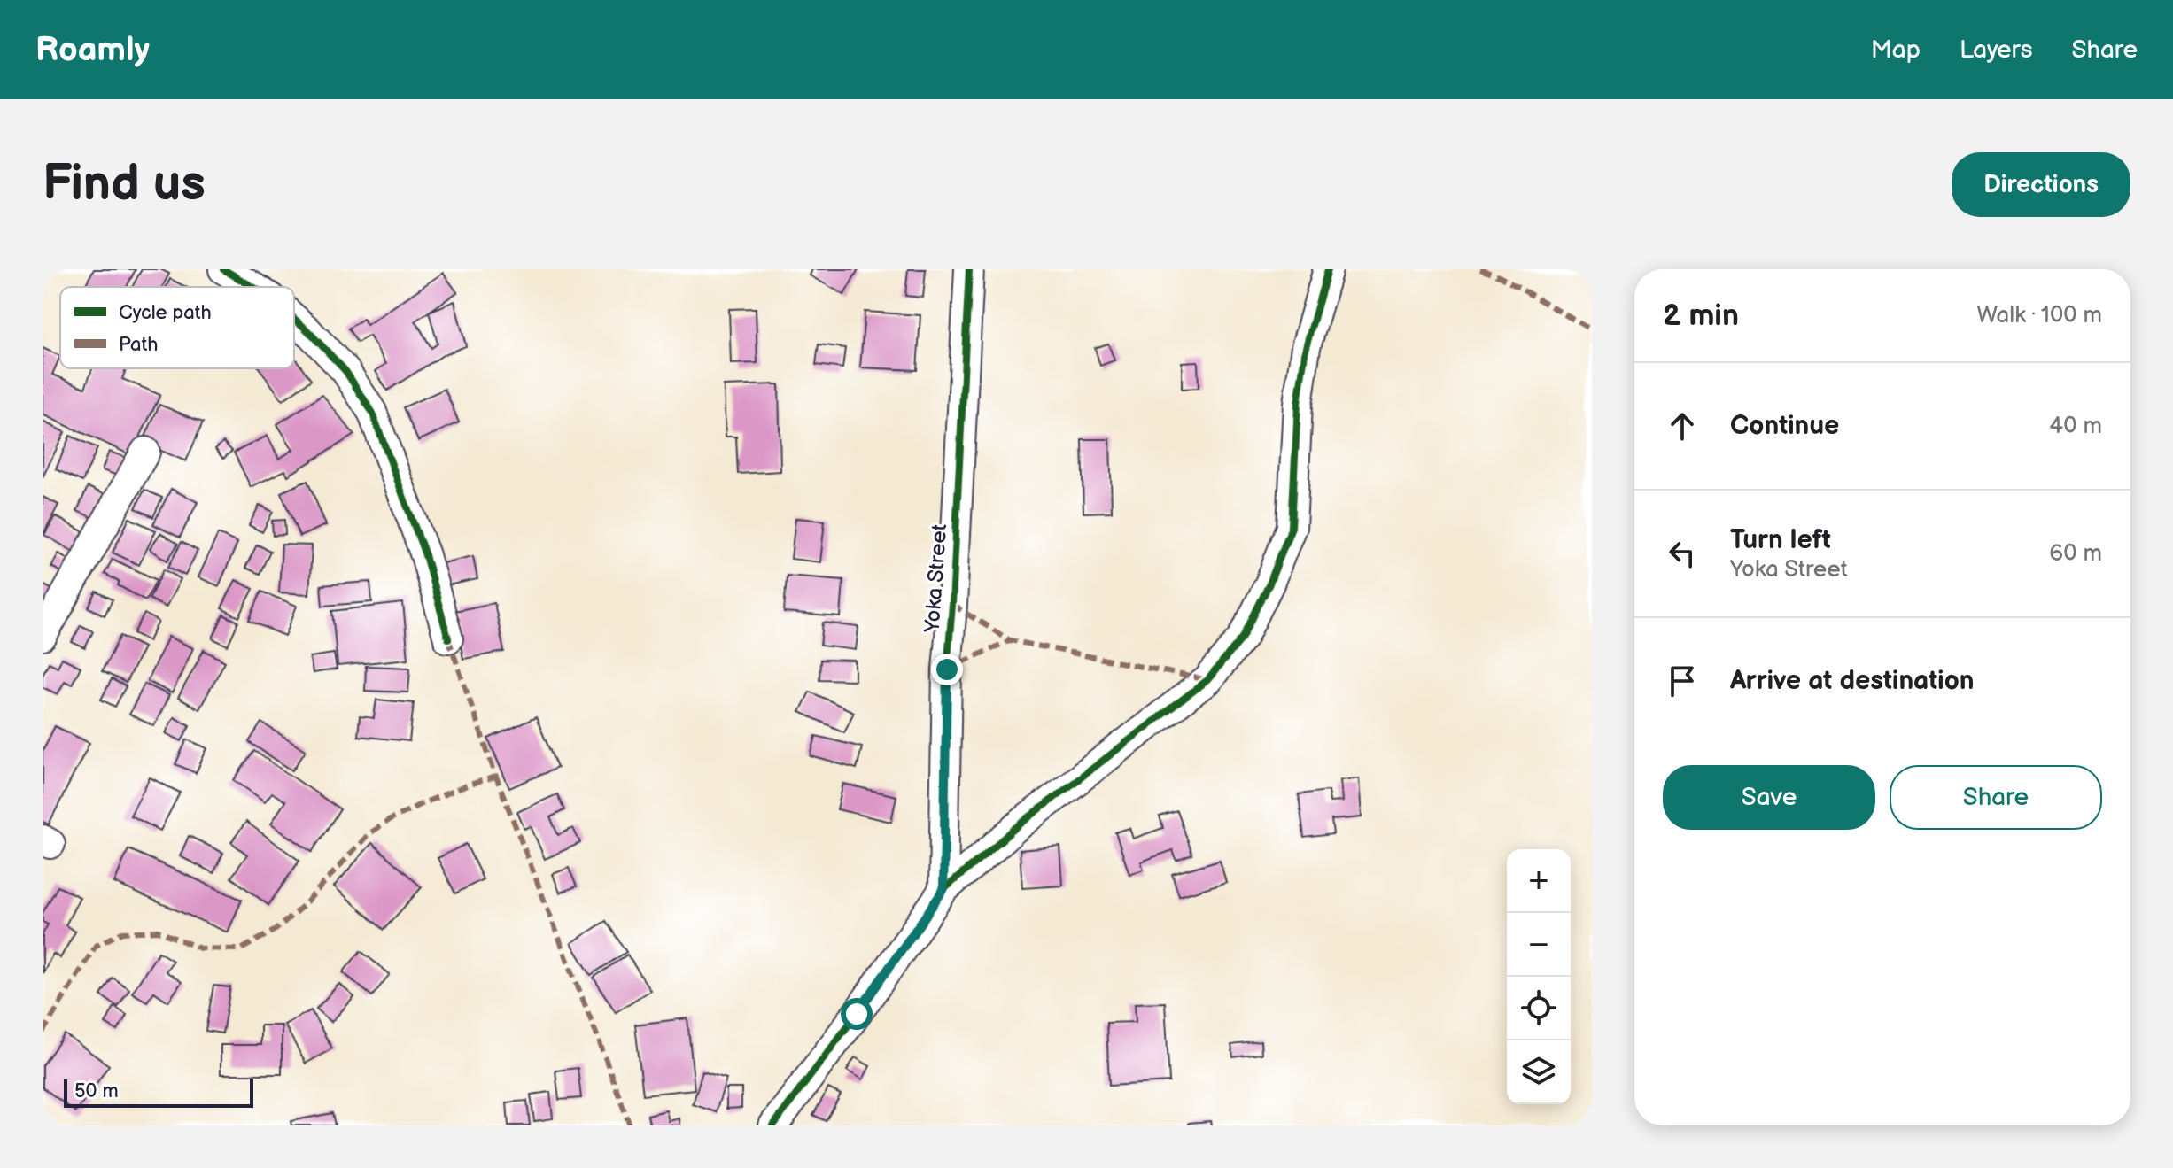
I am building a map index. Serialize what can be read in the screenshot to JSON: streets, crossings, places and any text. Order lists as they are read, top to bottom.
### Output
{
  "streets": {
    "street": ["Yoka Street"]
  },
  "legend": ["Cycle path", "Path"],
  "scale_bar": "50 m",
  "page": {
    "header": "Roamly",
    "nav": ["Map", "Layers", "Share"],
    "buttons": [
      "Directions",
      ["Save", "Share"]
    ],
    "title": "Find us",
    "heading": ["2 min", "Walk · 100 m"],
    "list": [
      ["Continue", "40 m"],
      ["Turn left", "Yoka Street", "60 m"],
      "Arrive at destination"
    ],
    "map_buttons": ["+", "−"],
    "scale": "50 m"
  }
}
